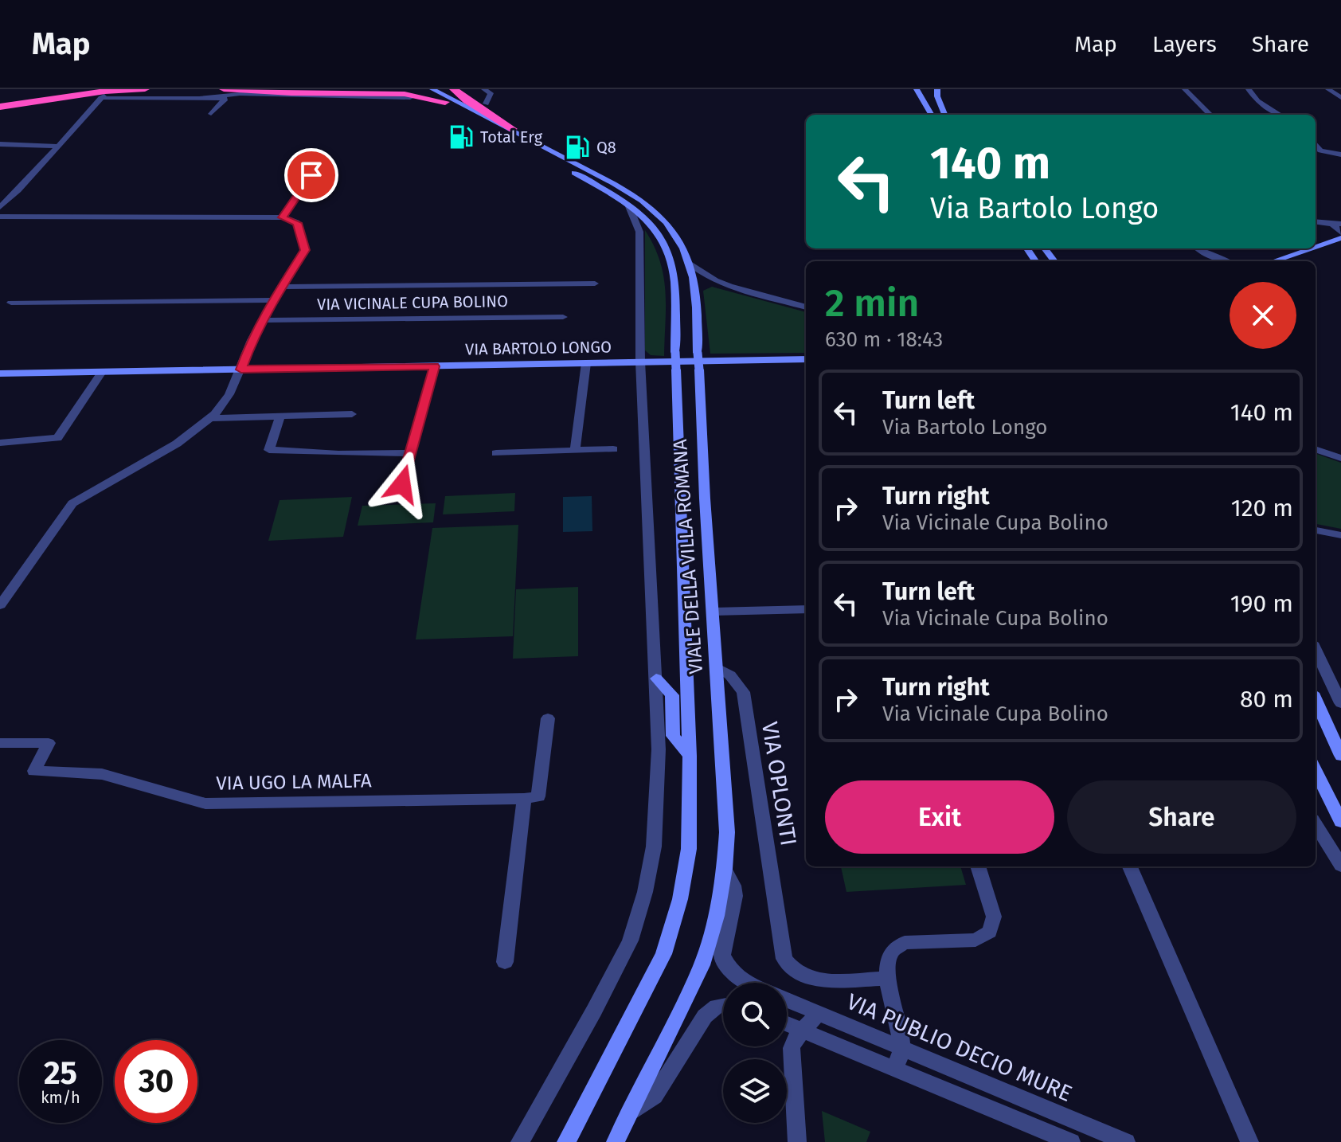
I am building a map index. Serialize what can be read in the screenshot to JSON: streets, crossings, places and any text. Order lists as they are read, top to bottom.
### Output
{
  "streets": {
    "main road": ["VIA BARTOLO LONGO", "VIALE DELLA VILLA ROMANA"],
    "street": [
      "VIA VICINALE CUPA BOLINO",
      "VIA UGO LA MALFA",
      "VIA OPLONTI",
      "VIA PUBLIO DECIO MURE"
    ]
  },
  "crossings": [
    ["VIA BARTOLO LONGO", "VIALE DELLA VILLA ROMANA"],
    ["VIALE DELLA VILLA ROMANA", "VIA OPLONTI"],
    ["VIALE DELLA VILLA ROMANA", "VIA PUBLIO DECIO MURE"]
  ],
  "places": {
    "fuel station": ["Total Erg", "Q8"]
  },
  "page": {
    "header": "Map",
    "nav": ["Map", "Layers", "Share"],
    "turn": ["140 m", "Via Bartolo Longo"],
    "heading": ["2 min", "630 m · 18:43"],
    "list": [
      {
        "name": "Turn left",
        "note": "Via Bartolo Longo",
        "value": "140 m"
      },
      {
        "name": "Turn right",
        "note": "Via Vicinale Cupa Bolino",
        "value": "120 m"
      },
      {
        "name": "Turn left",
        "note": "Via Vicinale Cupa Bolino",
        "value": "190 m"
      },
      {
        "name": "Turn right",
        "note": "Via Vicinale Cupa Bolino",
        "value": "80 m"
      }
    ],
    "buttons": ["Exit", "Share"],
    "speed": "25 km/h",
    "limit": "30"
  }
}
